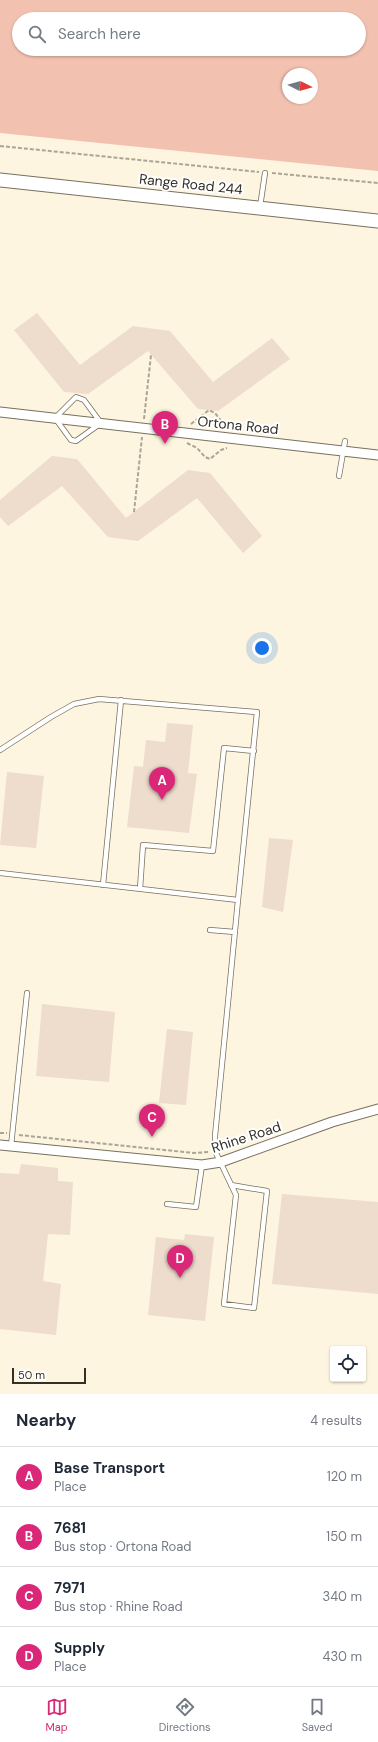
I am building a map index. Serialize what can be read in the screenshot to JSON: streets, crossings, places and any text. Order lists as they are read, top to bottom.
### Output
{
  "streets": {
    "street": ["Range Road 244", "Ortona Road", "Rhine Road"]
  },
  "scale_bar": "50 m",
  "north": "right",
  "page": {
    "search": "Search here",
    "pins": [
      "B",
      "A",
      "C",
      "D"
    ],
    "scale": "50 m",
    "heading": ["Nearby", "4 results"],
    "list": [
      {
        "mark": "A",
        "name": "Base Transport",
        "note": "Place",
        "value": "120 m"
      },
      {
        "mark": "B",
        "name": "7681",
        "note": "Bus stop · Ortona Road",
        "value": "150 m"
      },
      {
        "mark": "C",
        "name": "7971",
        "note": "Bus stop · Rhine Road",
        "value": "340 m"
      },
      {
        "mark": "D",
        "name": "Supply",
        "note": "Place",
        "value": "430 m"
      }
    ],
    "nav": ["Map", "Directions", "Saved"]
  }
}
